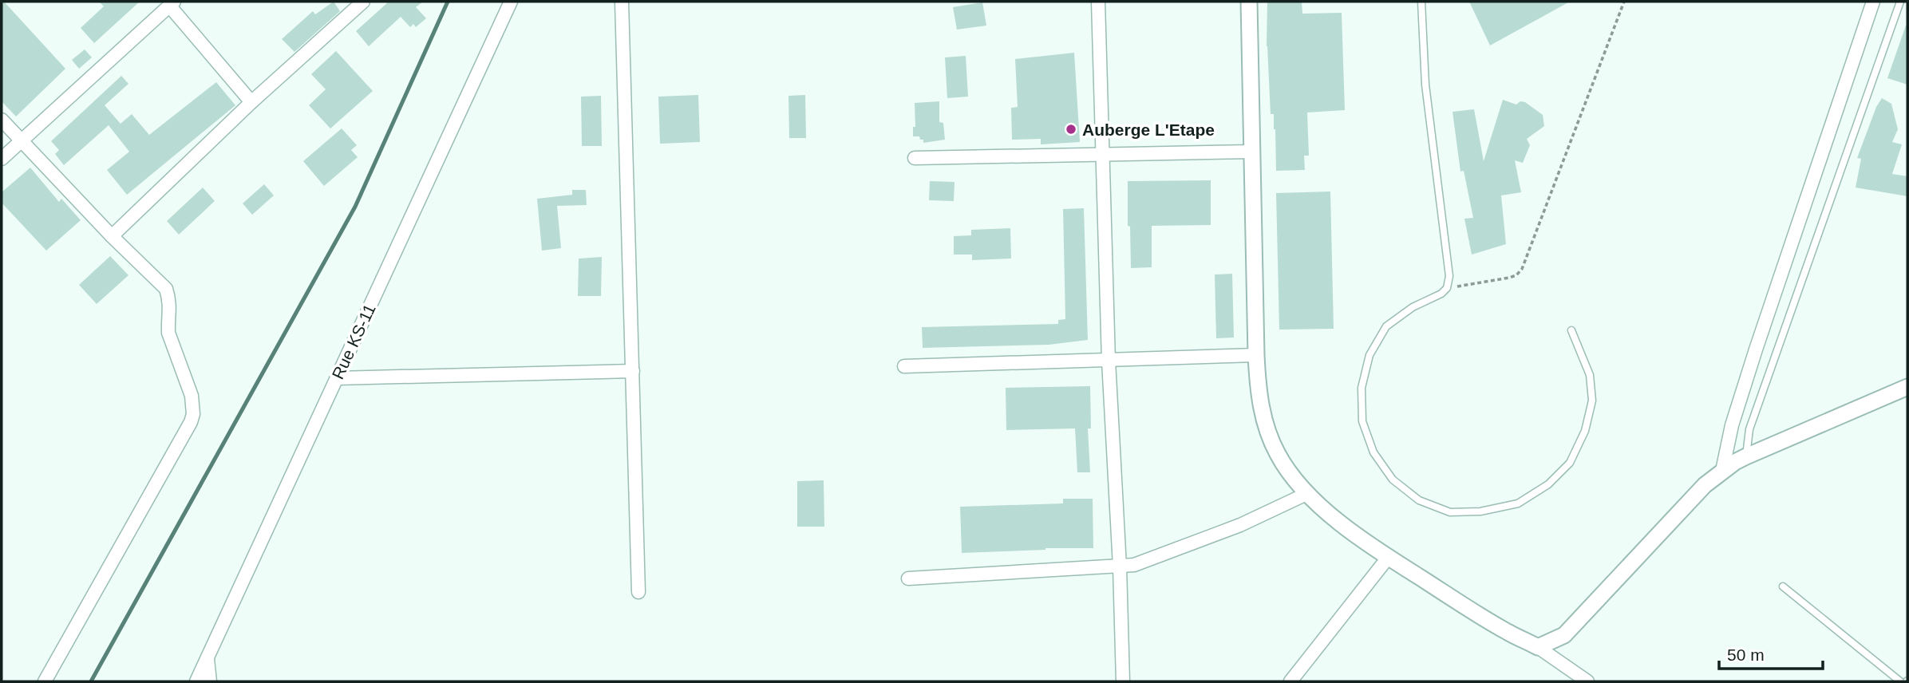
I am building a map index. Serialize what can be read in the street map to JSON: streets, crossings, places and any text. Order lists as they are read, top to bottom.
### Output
{
  "streets": {
    "street": ["Rue KS-11"]
  },
  "places": ["Auberge L'Etape"],
  "scale_bar": "50 m"
}
